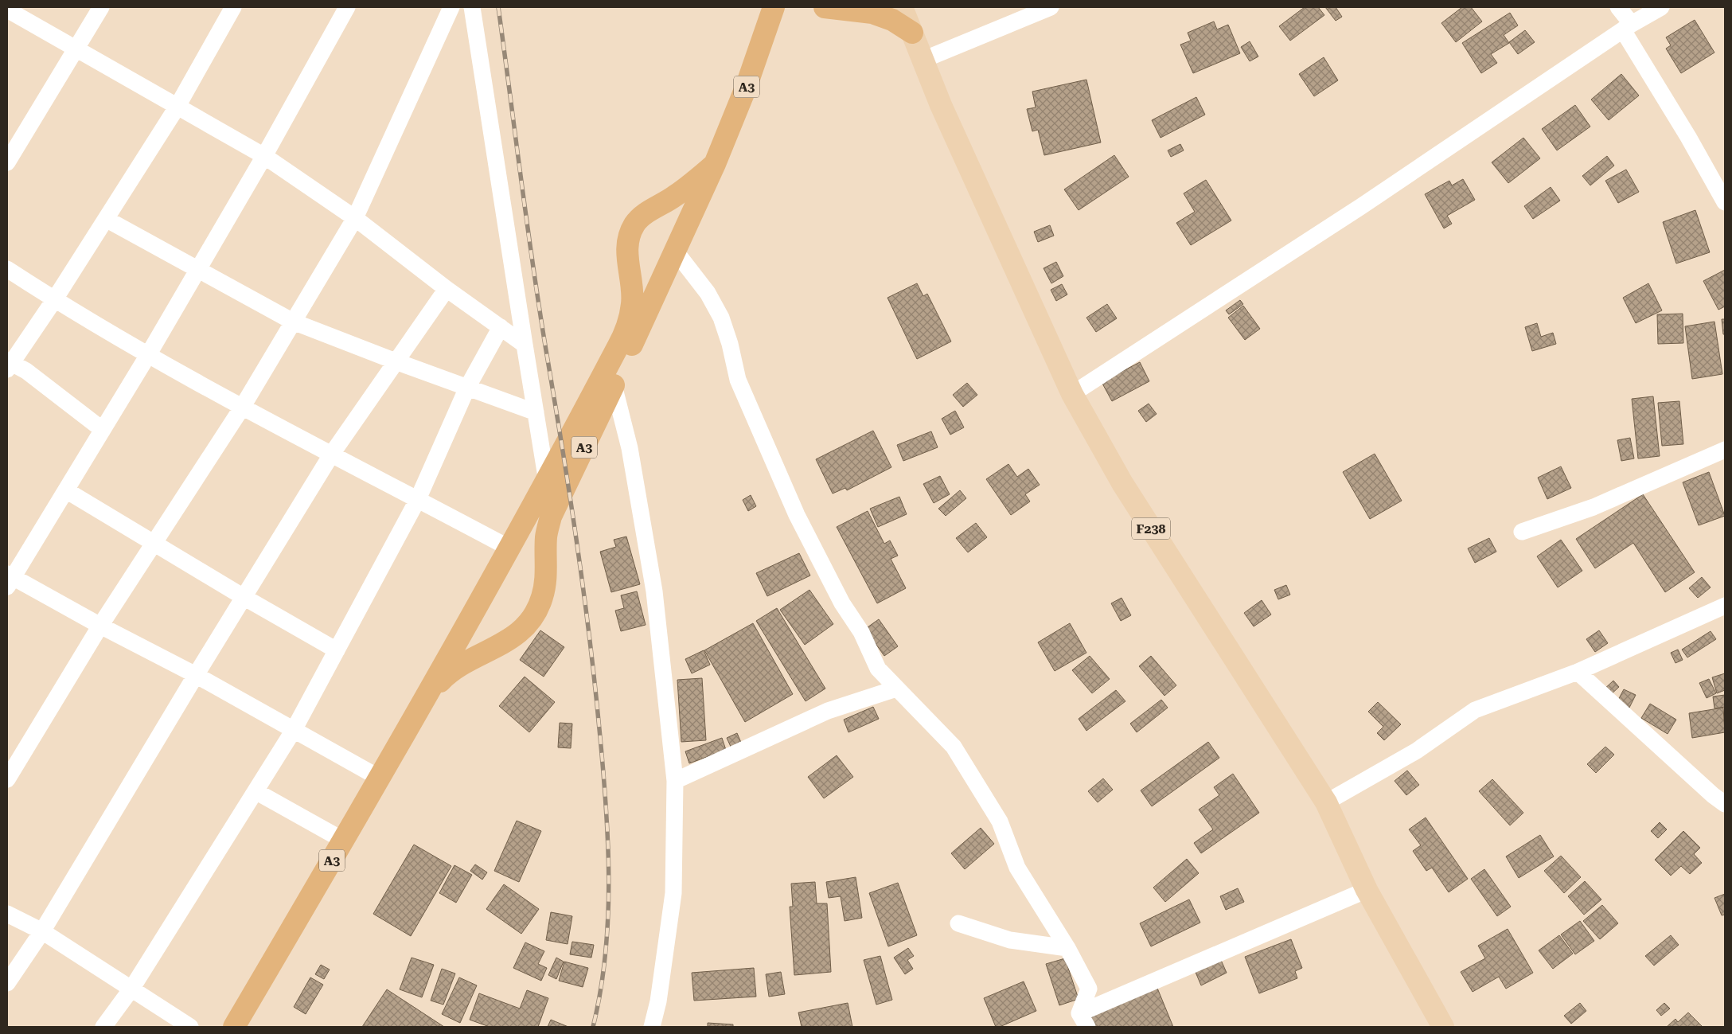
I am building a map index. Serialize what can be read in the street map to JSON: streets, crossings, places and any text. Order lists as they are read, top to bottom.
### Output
{
  "streets": {
    "highway": ["A3"],
    "main road": ["F238"]
  }
}
